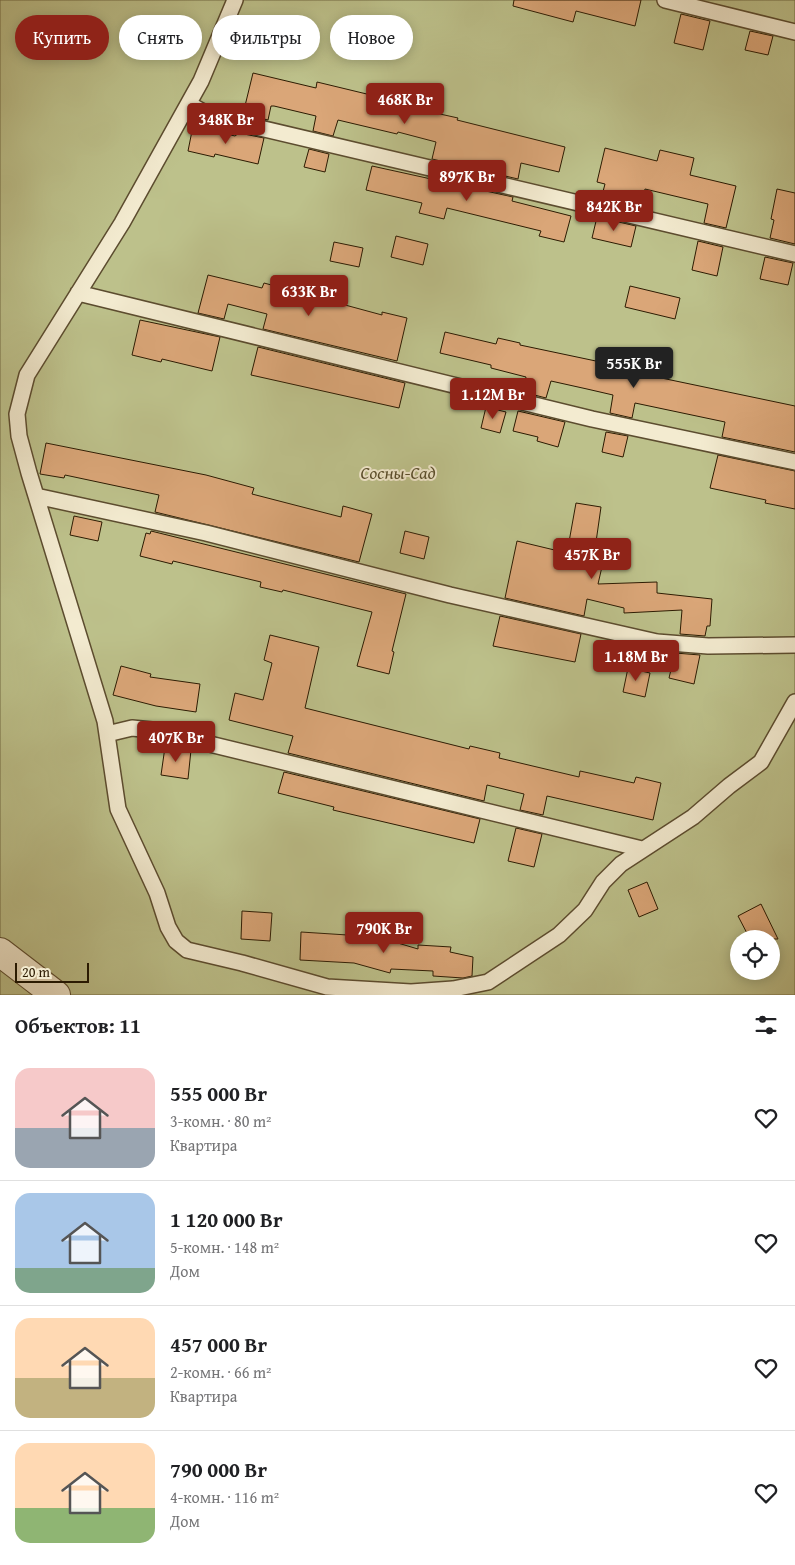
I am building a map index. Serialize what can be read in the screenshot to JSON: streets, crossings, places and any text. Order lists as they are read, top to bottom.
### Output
{
  "parks": ["Сосны-Сад"],
  "scale_bar": "20 m",
  "page": {
    "chip": [
      "Купить",
      "Снять",
      "Фильтры",
      "Новое"
    ],
    "price": [
      "468K Br",
      "348K Br",
      "897K Br",
      "842K Br",
      "633K Br",
      "555K Br",
      "1.12M Br",
      "457K Br",
      "1.18M Br",
      "407K Br",
      "790K Br"
    ],
    "scale": "20 m",
    "heading": "Объектов: 11",
    "list": [
      {
        "name": "555 000 Br",
        "note": "3-комн. · 80 m² · Квартира"
      },
      {
        "name": "1 120 000 Br",
        "note": "5-комн. · 148 m² · Дом"
      },
      {
        "name": "457 000 Br",
        "note": "2-комн. · 66 m² · Квартира"
      },
      {
        "name": "790 000 Br",
        "note": "4-комн. · 116 m² · Дом"
      }
    ]
  }
}
